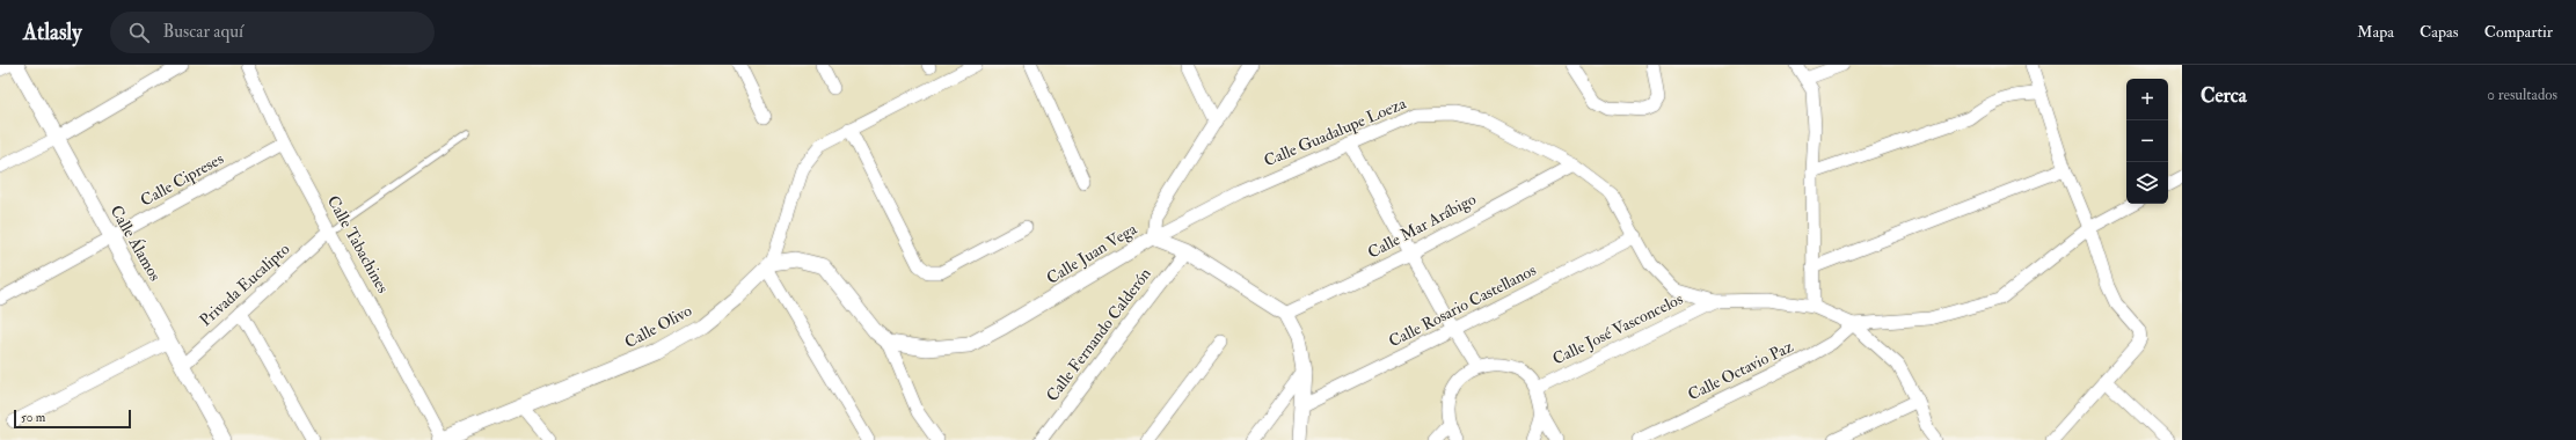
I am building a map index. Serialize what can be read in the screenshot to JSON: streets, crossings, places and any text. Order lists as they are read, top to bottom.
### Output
{
  "streets": {
    "street": [
      "Calle Guadalupe Loeza",
      "Calle Cipreses",
      "Calle Mar Arábigo",
      "Calle Álamos",
      "Calle Tabachines",
      "Calle Juan Vega",
      "Privada Eucalipto",
      "Calle Rosario Castellanos",
      "Calle Olivo",
      "Calle José Vasconcelos",
      "Calle Fernando Calderón",
      "Calle Octavio Paz"
    ]
  },
  "crossings": [
    ["Calle Guadalupe Loeza", "Calle Mar Arábigo"],
    ["Calle Guadalupe Loeza", "Calle Juan Vega"],
    ["Calle Guadalupe Loeza", "Calle Rosario Castellanos"],
    ["Calle Guadalupe Loeza", "Calle José Vasconcelos"],
    ["Calle Guadalupe Loeza", "Calle Octavio Paz"],
    ["Calle Cipreses", "Calle Álamos"],
    ["Calle Cipreses", "Calle Tabachines"],
    ["Calle Mar Arábigo", "Calle Juan Vega"],
    ["Calle Álamos", "Privada Eucalipto"],
    ["Calle Tabachines", "Privada Eucalipto"],
    ["Calle Tabachines", "Calle Olivo"],
    ["Calle Juan Vega", "Calle Rosario Castellanos"],
    ["Calle Juan Vega", "Calle Fernando Calderón"]
  ],
  "scale_bar": "50 m",
  "page": {
    "header": "Atlasly",
    "search": "Buscar aquí",
    "nav": ["Mapa", "Capas", "Compartir"],
    "heading": ["Cerca", "0 resultados"],
    "map_buttons": ["+", "−"],
    "scale": "50 m"
  }
}
